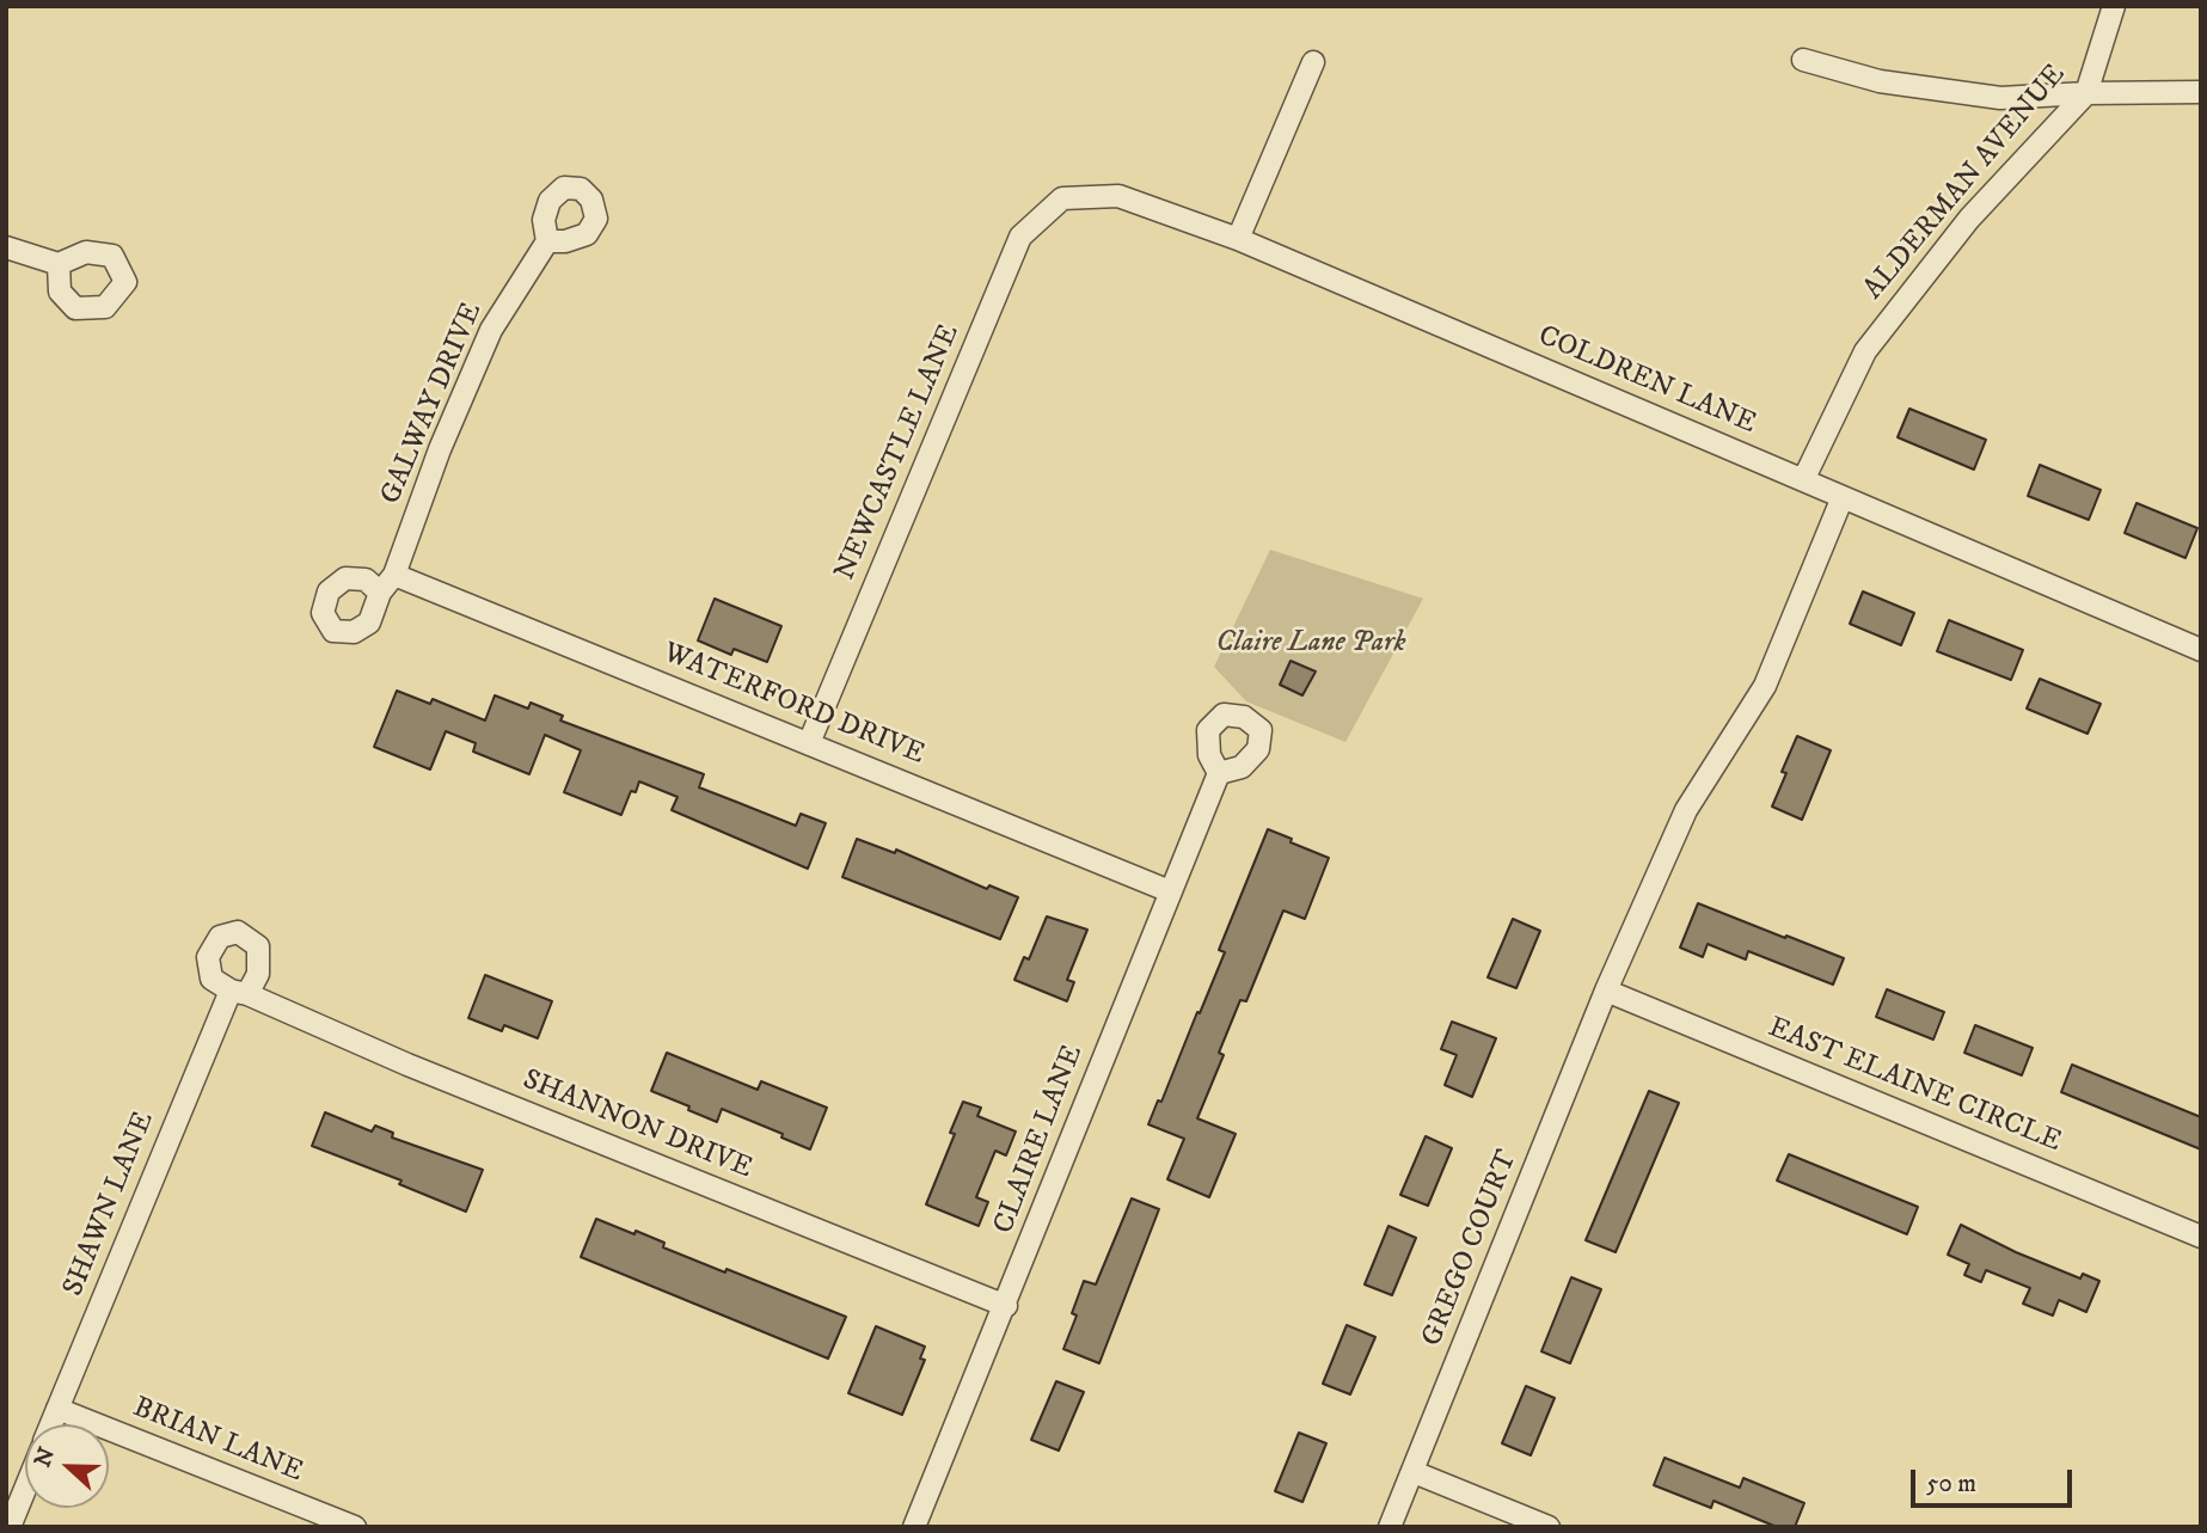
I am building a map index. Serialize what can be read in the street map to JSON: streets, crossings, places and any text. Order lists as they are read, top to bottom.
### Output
{
  "streets": {
    "street": [
      "ALDERMAN AVENUE",
      "COLDREN LANE",
      "GALWAY DRIVE",
      "NEWCASTLE LANE",
      "WATERFORD DRIVE",
      "EAST ELAINE CIRCLE",
      "SHANNON DRIVE",
      "CLAIRE LANE",
      "SHAWN LANE",
      "GREGO COURT",
      "BRIAN LANE"
    ]
  },
  "crossings": [
    ["ALDERMAN AVENUE", "COLDREN LANE"],
    ["COLDREN LANE", "NEWCASTLE LANE"],
    ["GALWAY DRIVE", "WATERFORD DRIVE"],
    ["NEWCASTLE LANE", "WATERFORD DRIVE"],
    ["WATERFORD DRIVE", "CLAIRE LANE"],
    ["EAST ELAINE CIRCLE", "GREGO COURT"],
    ["SHANNON DRIVE", "CLAIRE LANE"],
    ["SHANNON DRIVE", "SHAWN LANE"],
    ["SHAWN LANE", "BRIAN LANE"]
  ],
  "parks": ["Claire Lane Park"],
  "scale_bar": "50 m",
  "north": "left"
}
